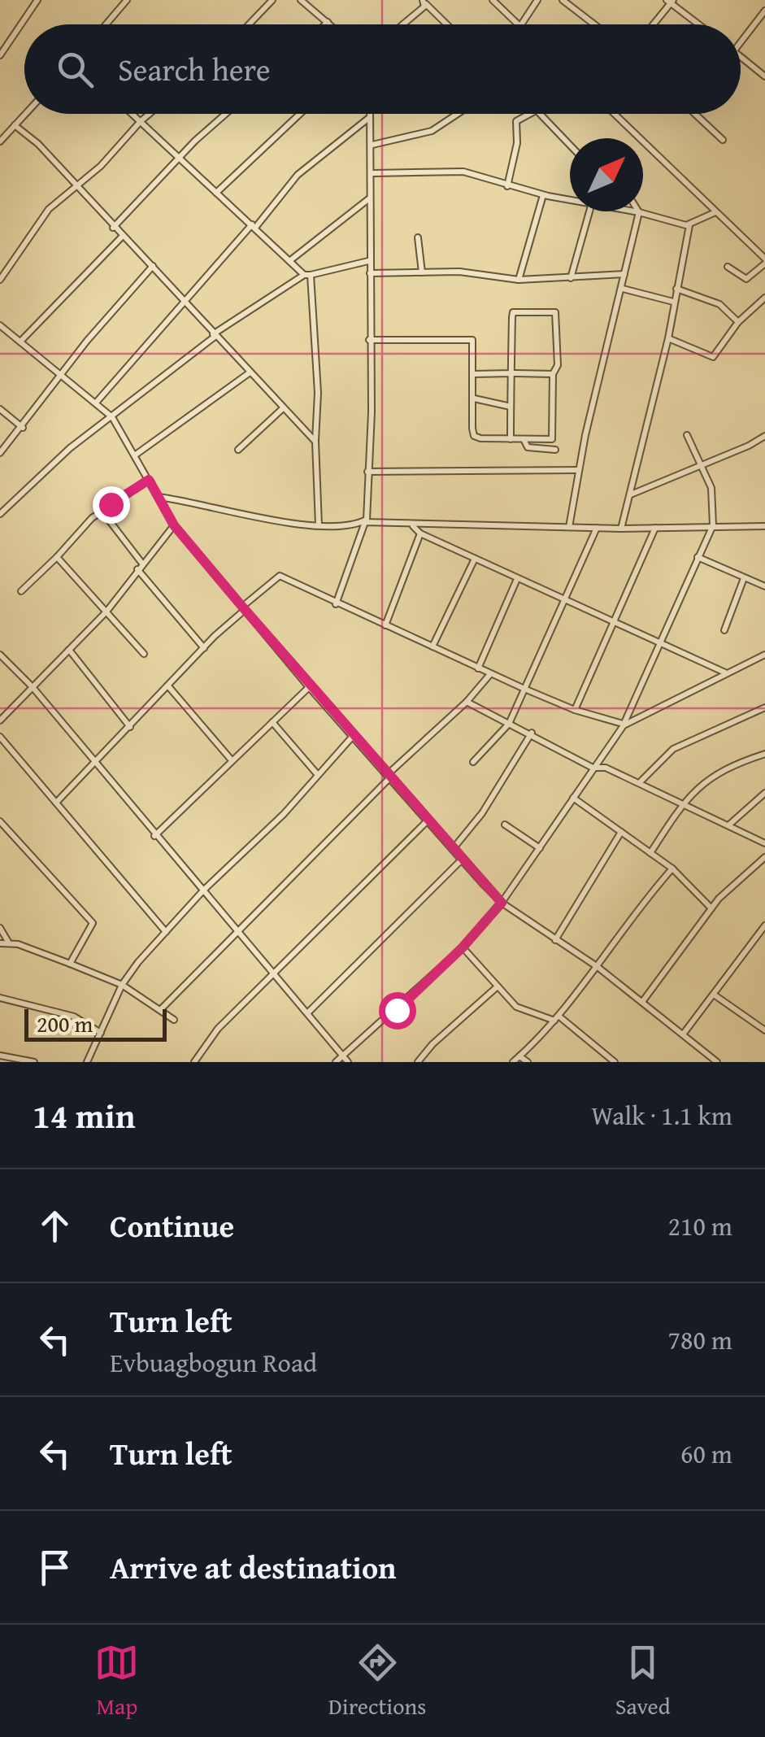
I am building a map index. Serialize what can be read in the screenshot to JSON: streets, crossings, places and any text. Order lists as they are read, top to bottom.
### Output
{
  "scale_bar": "200 m",
  "north": "top right",
  "page": {
    "search": "Search here",
    "scale": "200 m",
    "heading": ["14 min", "Walk · 1.1 km"],
    "list": [
      ["Continue", "210 m"],
      ["Turn left", "Evbuagbogun Road", "780 m"],
      ["Turn left", "60 m"],
      "Arrive at destination"
    ],
    "nav": ["Map", "Directions", "Saved"]
  }
}
